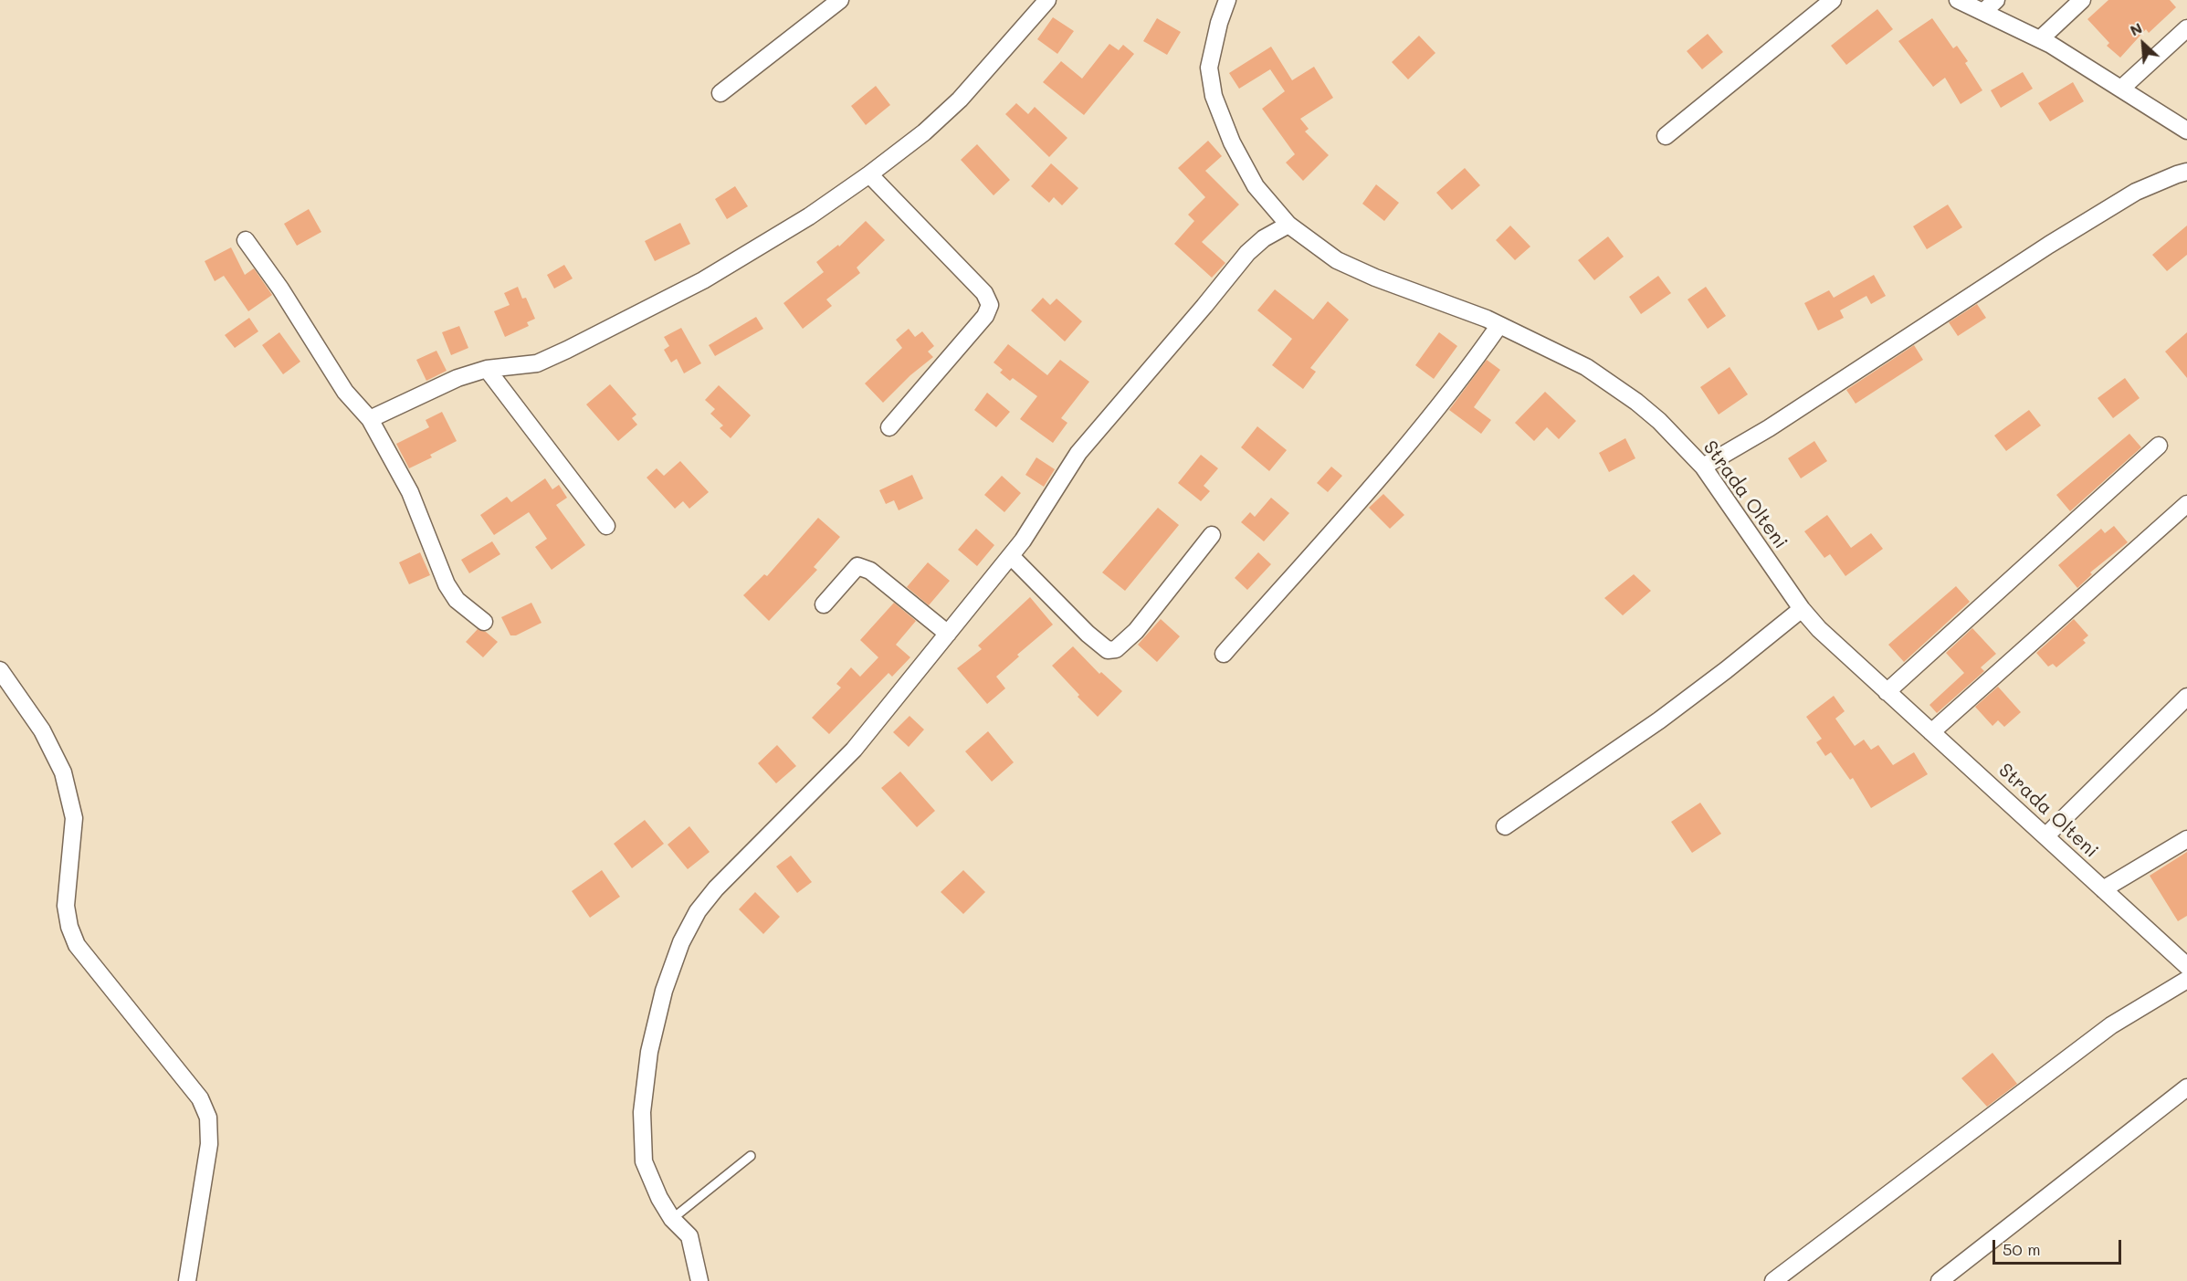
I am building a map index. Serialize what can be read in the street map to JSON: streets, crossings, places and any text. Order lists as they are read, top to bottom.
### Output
{
  "streets": {
    "street": ["Strada Olteni"]
  },
  "scale_bar": "50 m",
  "north": "top left"
}
